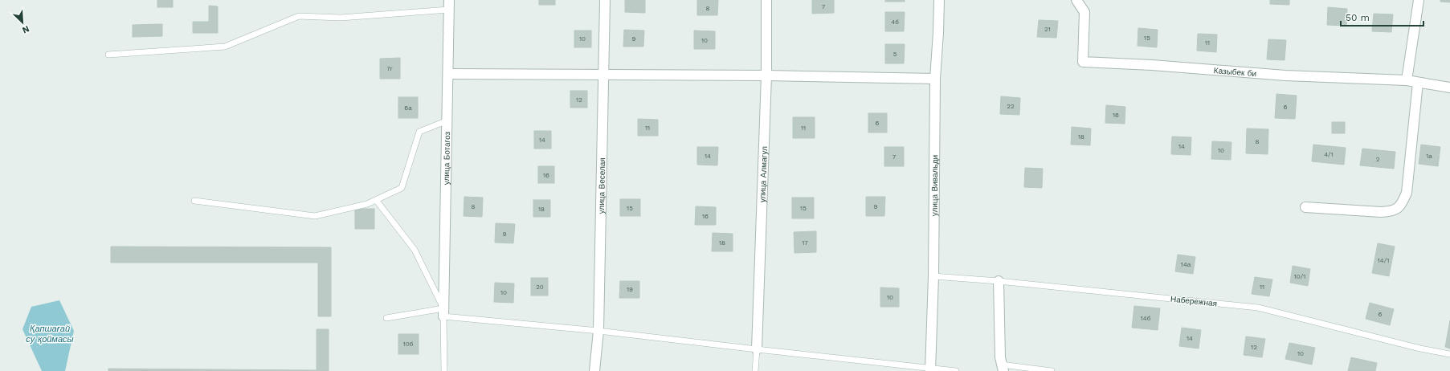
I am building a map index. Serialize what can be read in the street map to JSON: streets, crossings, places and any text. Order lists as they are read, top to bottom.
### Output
{
  "streets": {
    "street": [
      "Казыбек би",
      "улица Ботагоз",
      "улица Алмагул",
      "улица Веселая",
      "улица Вивальди"
    ],
    "lane": ["Набережная"]
  },
  "crossings": [
    ["улица Вивальди", "Набережная"]
  ],
  "water": ["Қапшағай су қоймасы"],
  "house_numbers": [
    "7",
    "8",
    "4б",
    "21",
    "15",
    "10",
    "9",
    "10",
    "11",
    "5",
    "7г",
    "12",
    "22",
    "6",
    "6а",
    "16",
    "6",
    "11",
    "11",
    "18",
    "14",
    "8",
    "14",
    "10",
    "4/1",
    "14",
    "1а",
    "7",
    "2",
    "16",
    "8",
    "9",
    "15",
    "15",
    "18",
    "16",
    "9",
    "18",
    "17",
    "14/1",
    "14а",
    "10/1",
    "20",
    "11",
    "19",
    "10",
    "10",
    "6",
    "14б",
    "14",
    "10б",
    "12",
    "10"
  ],
  "scale_bar": "50 m",
  "north": "bottom right"
}
